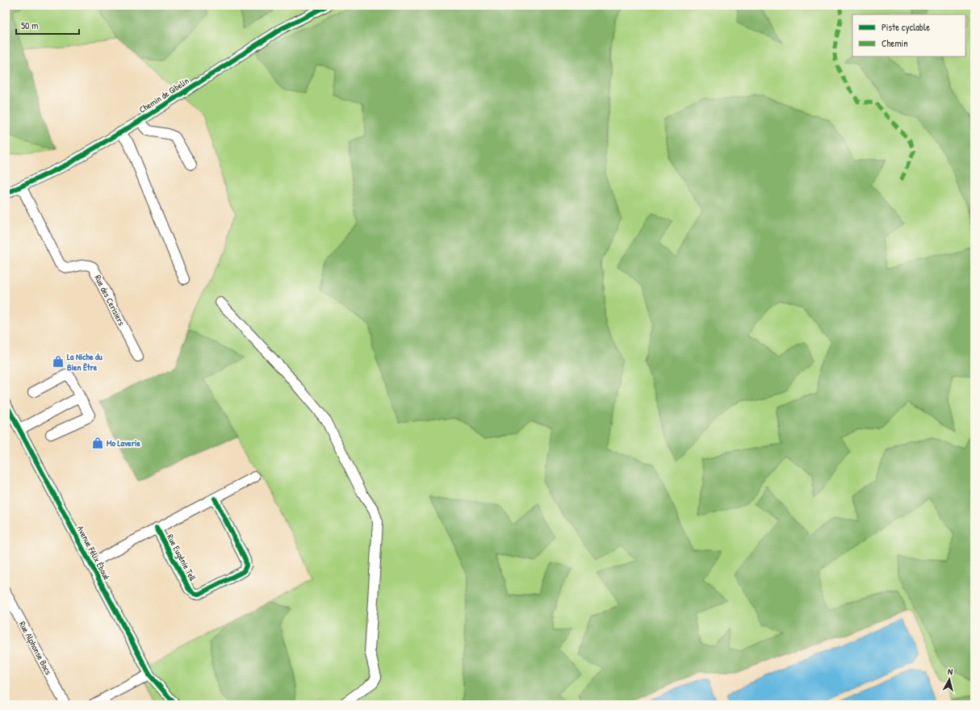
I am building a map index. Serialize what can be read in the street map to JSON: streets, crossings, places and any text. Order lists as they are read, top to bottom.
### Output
{
  "streets": {
    "street": [
      "Chemin de Gibelin",
      "Rue des Cerisiers",
      "Avenue Félix Éboué",
      "Rue Eugénie Tell",
      "Rue Alphonse Bocs"
    ]
  },
  "crossings": [
    ["Chemin de Gibelin", "Rue des Cerisiers"]
  ],
  "places": {
    "shop": ["La Niche du Bien Être", "Mo Laverie"]
  },
  "legend": ["Piste cyclable", "Chemin"],
  "scale_bar": "50 m",
  "north": "top"
}
